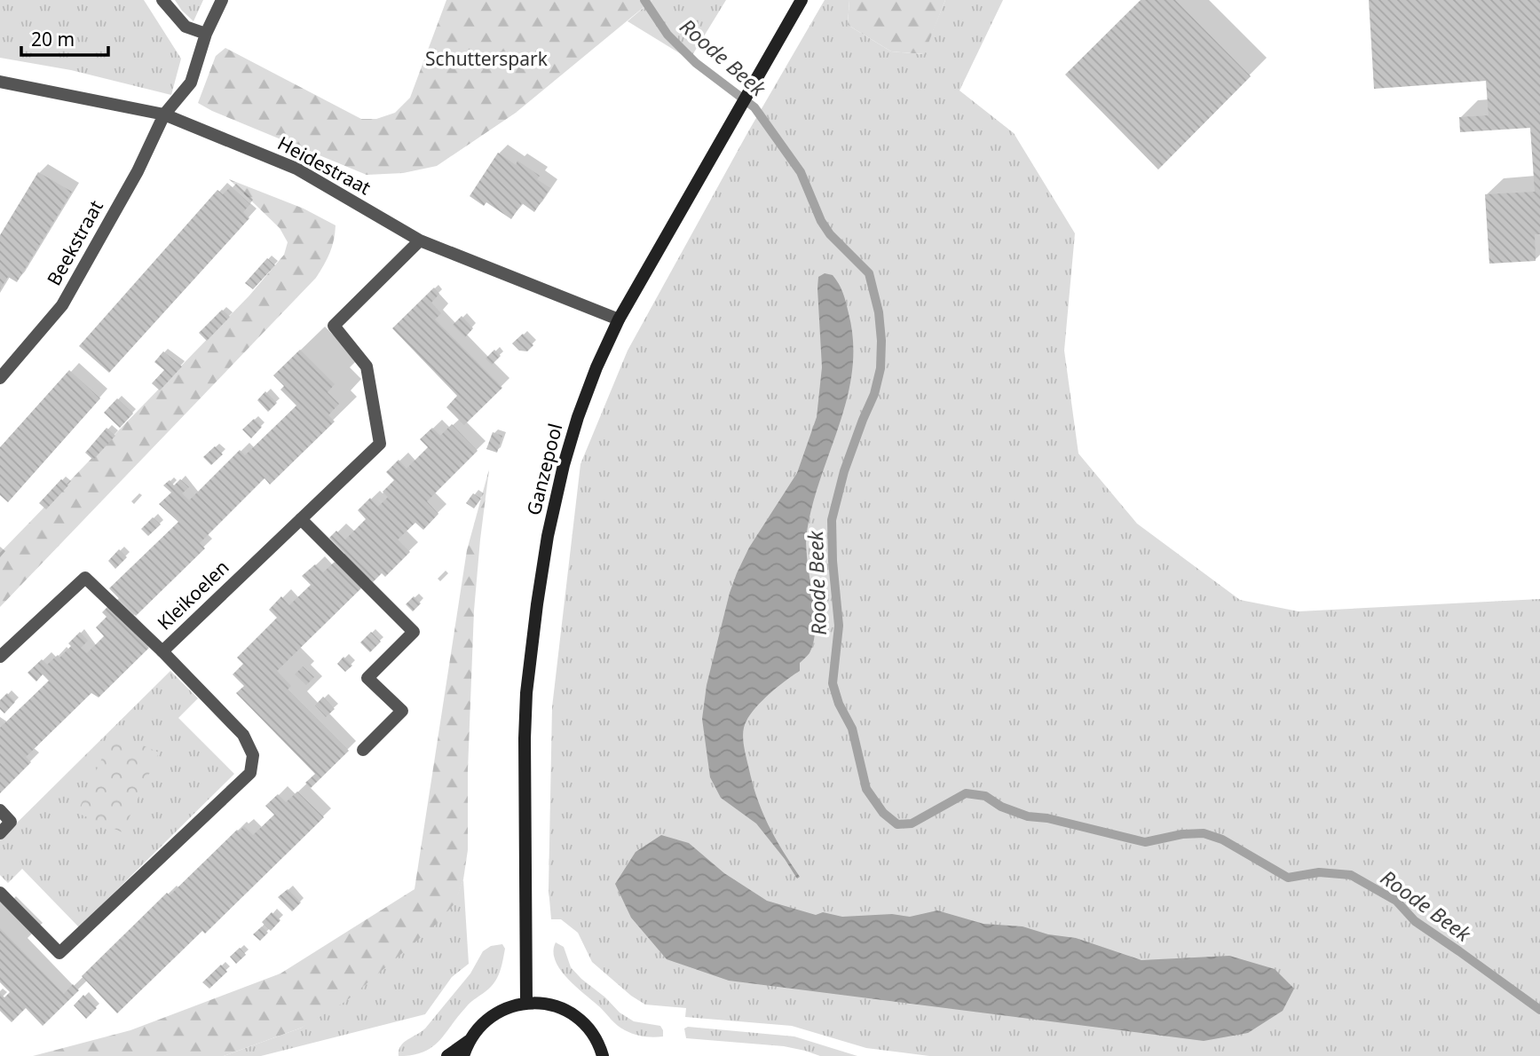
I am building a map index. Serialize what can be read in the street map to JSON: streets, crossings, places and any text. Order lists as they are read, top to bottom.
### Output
{
  "streets": {
    "main road": ["Ganzepool"],
    "street": ["Heidestraat", "Beekstraat", "Kleikoelen"]
  },
  "crossings": [
    ["Heidestraat", "Beekstraat"],
    ["Heidestraat", "Ganzepool"],
    ["Heidestraat", "Kleikoelen"]
  ],
  "water": ["Roode Beek"],
  "parks": ["Schutterspark"],
  "scale_bar": "20 m"
}
